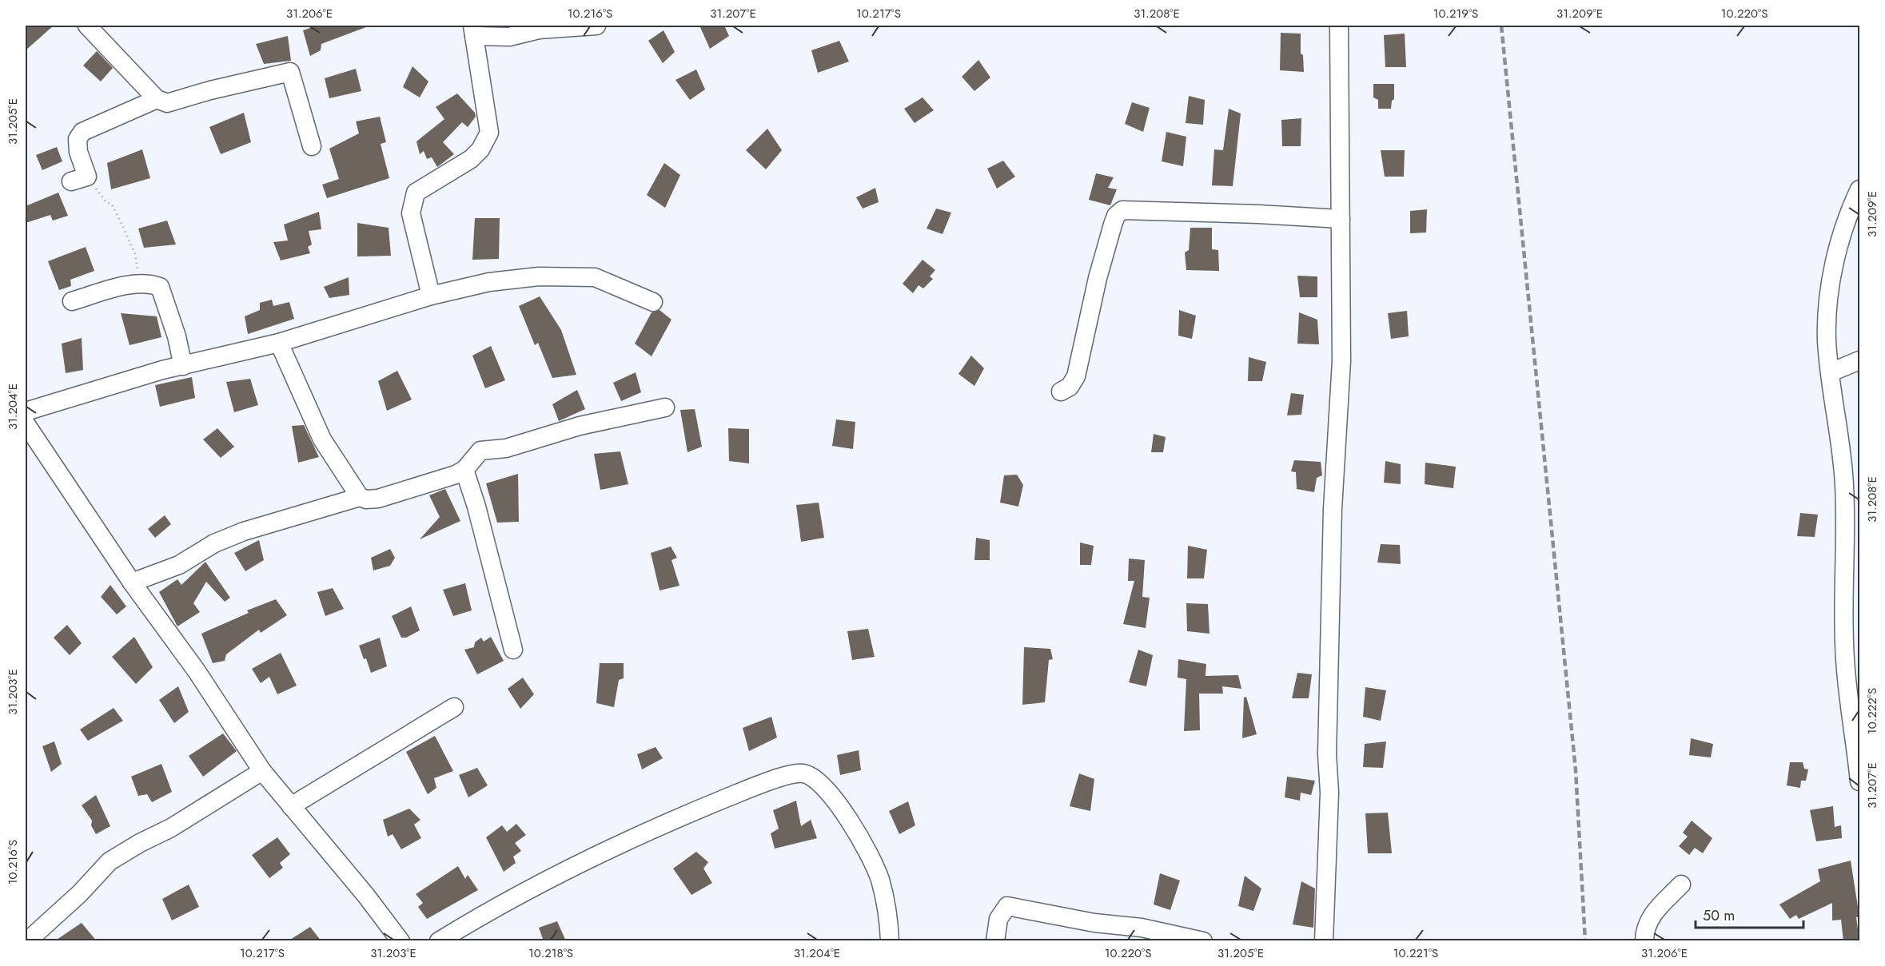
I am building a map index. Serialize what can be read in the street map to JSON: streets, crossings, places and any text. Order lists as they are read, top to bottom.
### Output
{
  "scale_bar": "50 m",
  "coordinates": [
    "31.206°E",
    "10.216°S",
    "31.207°E",
    "10.217°S",
    "31.208°E",
    "10.219°S",
    "31.209°E",
    "10.220°S",
    "31.205°E",
    "31.204°E",
    "31.203°E",
    "10.222°S",
    "10.218°S",
    "10.221°S"
  ]
}
